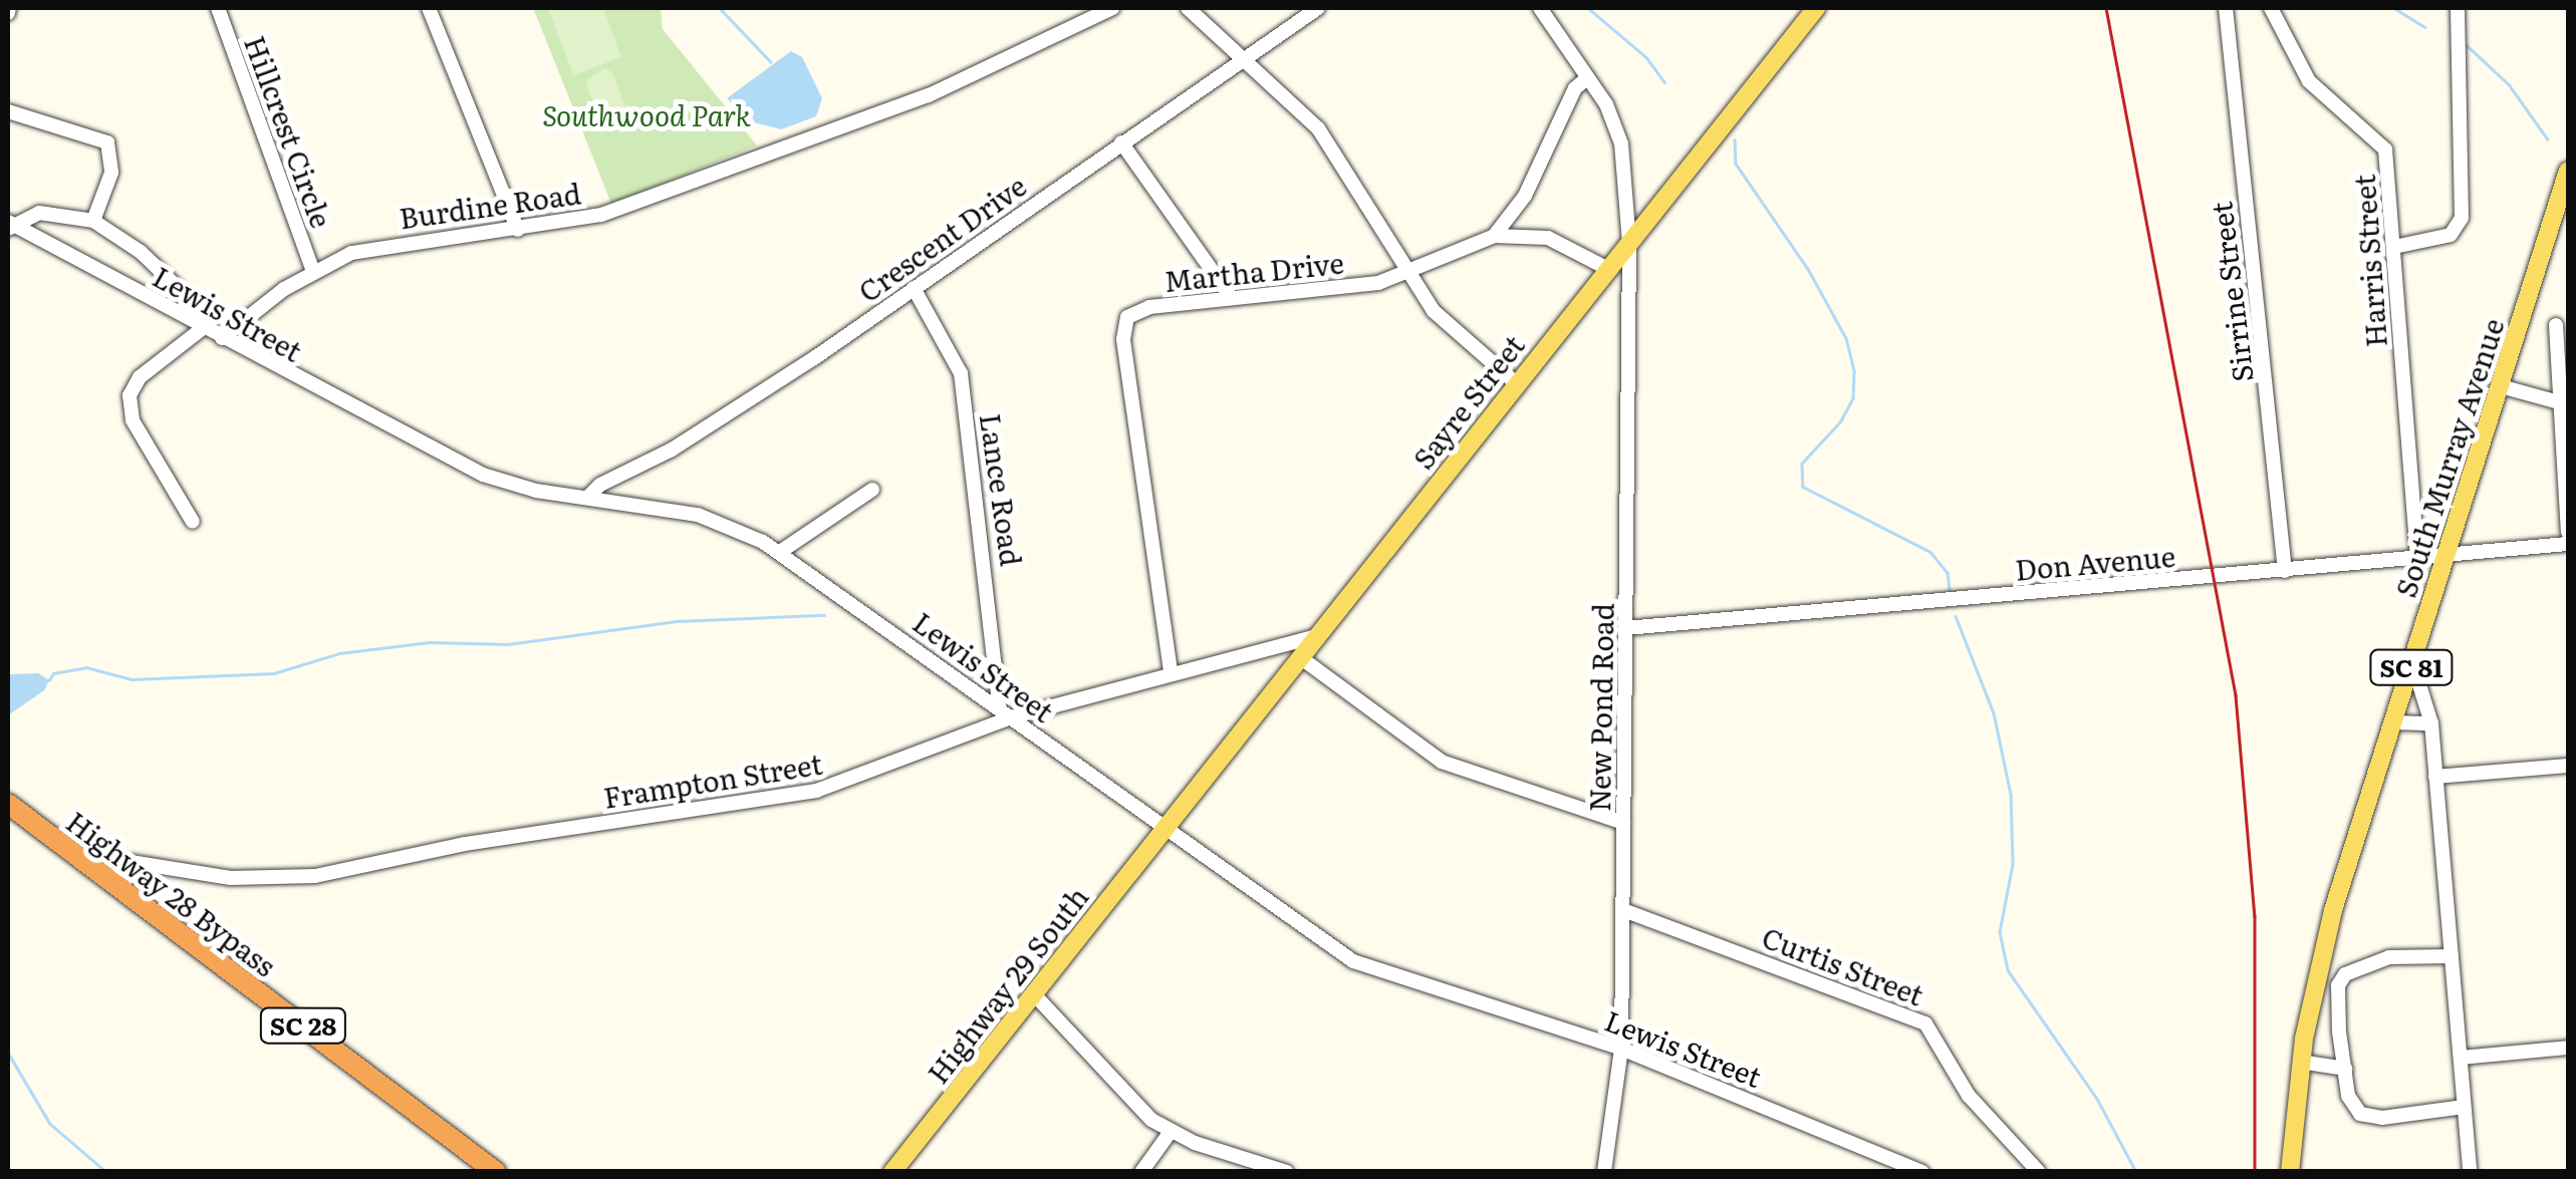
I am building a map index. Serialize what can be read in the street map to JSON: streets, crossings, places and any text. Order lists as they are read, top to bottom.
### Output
{
  "streets": {
    "highway": ["Highway 28 Bypass", "SC 28"],
    "main road": [
      "Sayre Street",
      "South Murray Avenue",
      "SC 81",
      "Highway 29 South"
    ],
    "street": [
      "Hillcrest Circle",
      "Burdine Road",
      "Crescent Drive",
      "Harris Street",
      "Martha Drive",
      "Sirrine Street",
      "Lewis Street",
      "Lance Road",
      "Don Avenue",
      "New Pond Road",
      "Frampton Street",
      "Curtis Street"
    ]
  },
  "crossings": [
    ["Hillcrest Circle", "Burdine Road"],
    ["Burdine Road", "Lewis Street"],
    ["Crescent Drive", "Lewis Street"],
    ["Crescent Drive", "Lance Road"],
    ["Harris Street", "Don Avenue"],
    ["Martha Drive", "Sayre Street"],
    ["Martha Drive", "Frampton Street"],
    ["Sirrine Street", "Don Avenue"],
    ["Lewis Street", "Sayre Street"],
    ["Lewis Street", "Lance Road"],
    ["Lewis Street", "New Pond Road"],
    ["Lewis Street", "Frampton Street"],
    ["Lewis Street", "Highway 29 South"],
    ["Sayre Street", "New Pond Road"],
    ["Sayre Street", "Frampton Street"],
    ["Sayre Street", "Highway 29 South"],
    ["South Murray Avenue", "Don Avenue"],
    ["Lance Road", "Frampton Street"],
    ["Don Avenue", "New Pond Road"],
    ["New Pond Road", "Curtis Street"],
    ["Frampton Street", "Highway 28 Bypass"]
  ],
  "parks": ["Southwood Park"]
}
